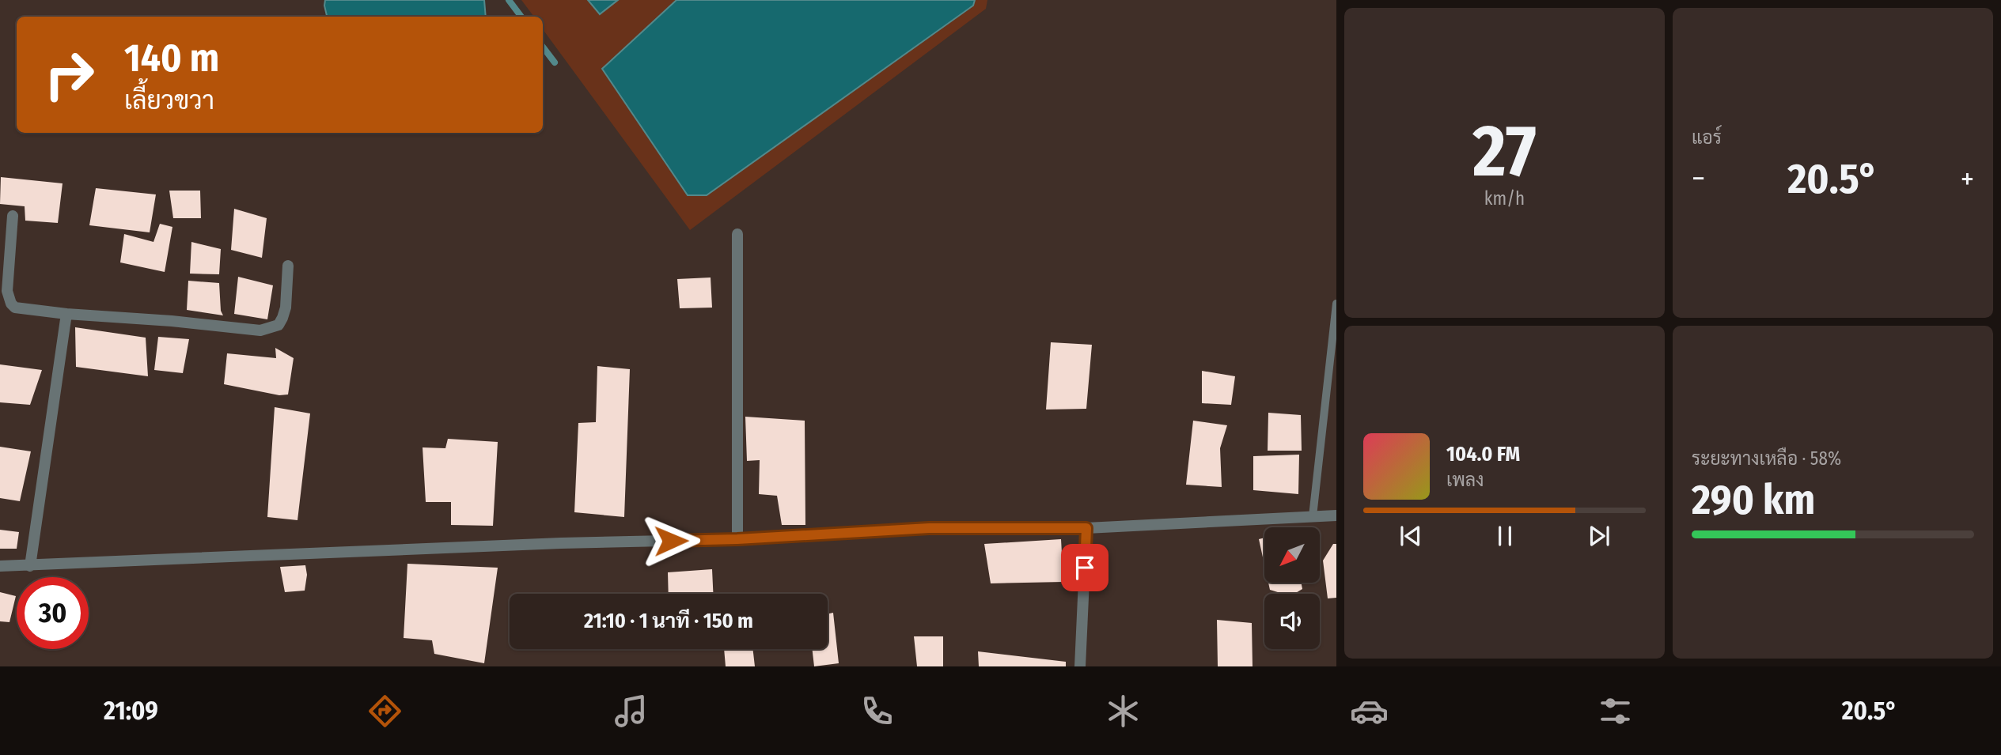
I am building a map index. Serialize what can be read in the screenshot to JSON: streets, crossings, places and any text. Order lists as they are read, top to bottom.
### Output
{
  "north": "bottom left",
  "page": {
    "tile": [
      ["27", "km/h"],
      "แอร์",
      ["ระยะทางเหลือ · 58%", "290 km"]
    ],
    "turn": ["140 m", "เลี้ยวขวา"],
    "heat": ["−", "20.5°", "+"],
    "song": ["104.0 FM", "เพลง"],
    "limit": "30",
    "trip": "21:10 · 1 นาที · 150 m",
    "tabs": ["21:09", "20.5°"]
  }
}
